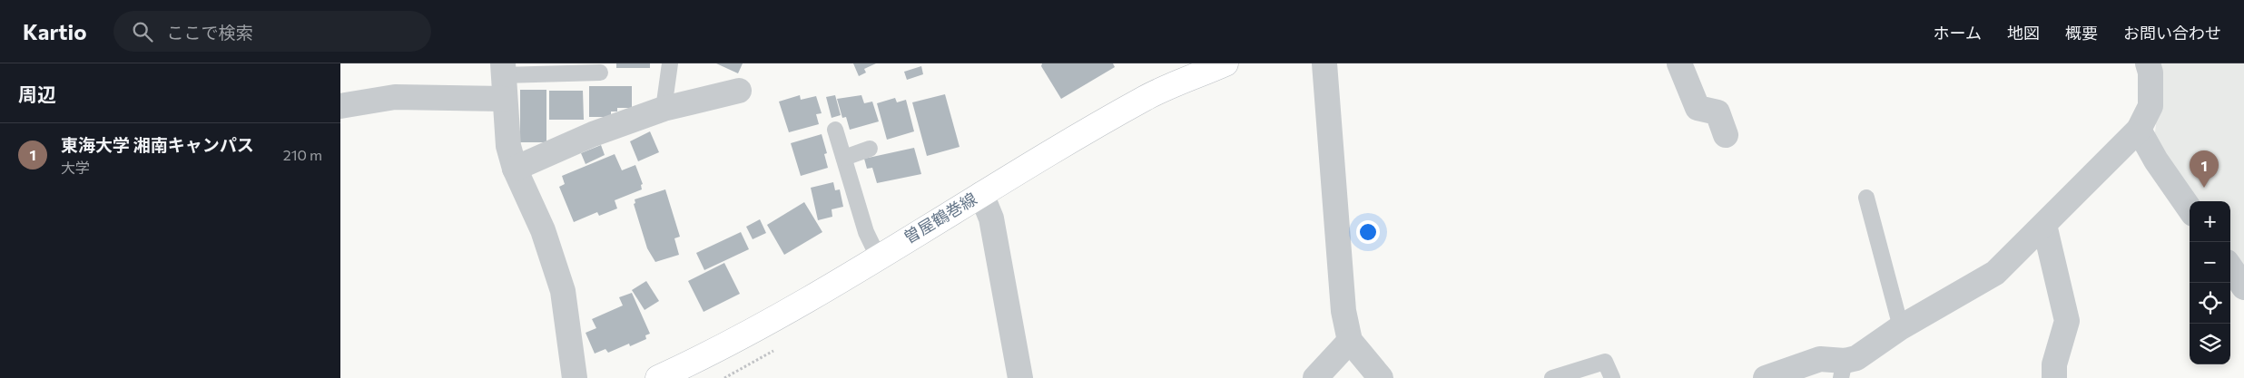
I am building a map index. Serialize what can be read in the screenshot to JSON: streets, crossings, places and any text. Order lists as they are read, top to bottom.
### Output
{
  "streets": {
    "main road": ["曽屋鶴巻線"]
  },
  "page": {
    "header": "Kartio",
    "search": "ここで検索",
    "nav": [
      "ホーム",
      "地図",
      "概要",
      "お問い合わせ"
    ],
    "heading": "周辺",
    "list": [
      {
        "mark": "1",
        "name": "東海大学 湘南キャンパス",
        "note": "大学",
        "value": "210 m"
      }
    ],
    "pins": "1",
    "map_buttons": ["+", "−"]
  }
}
